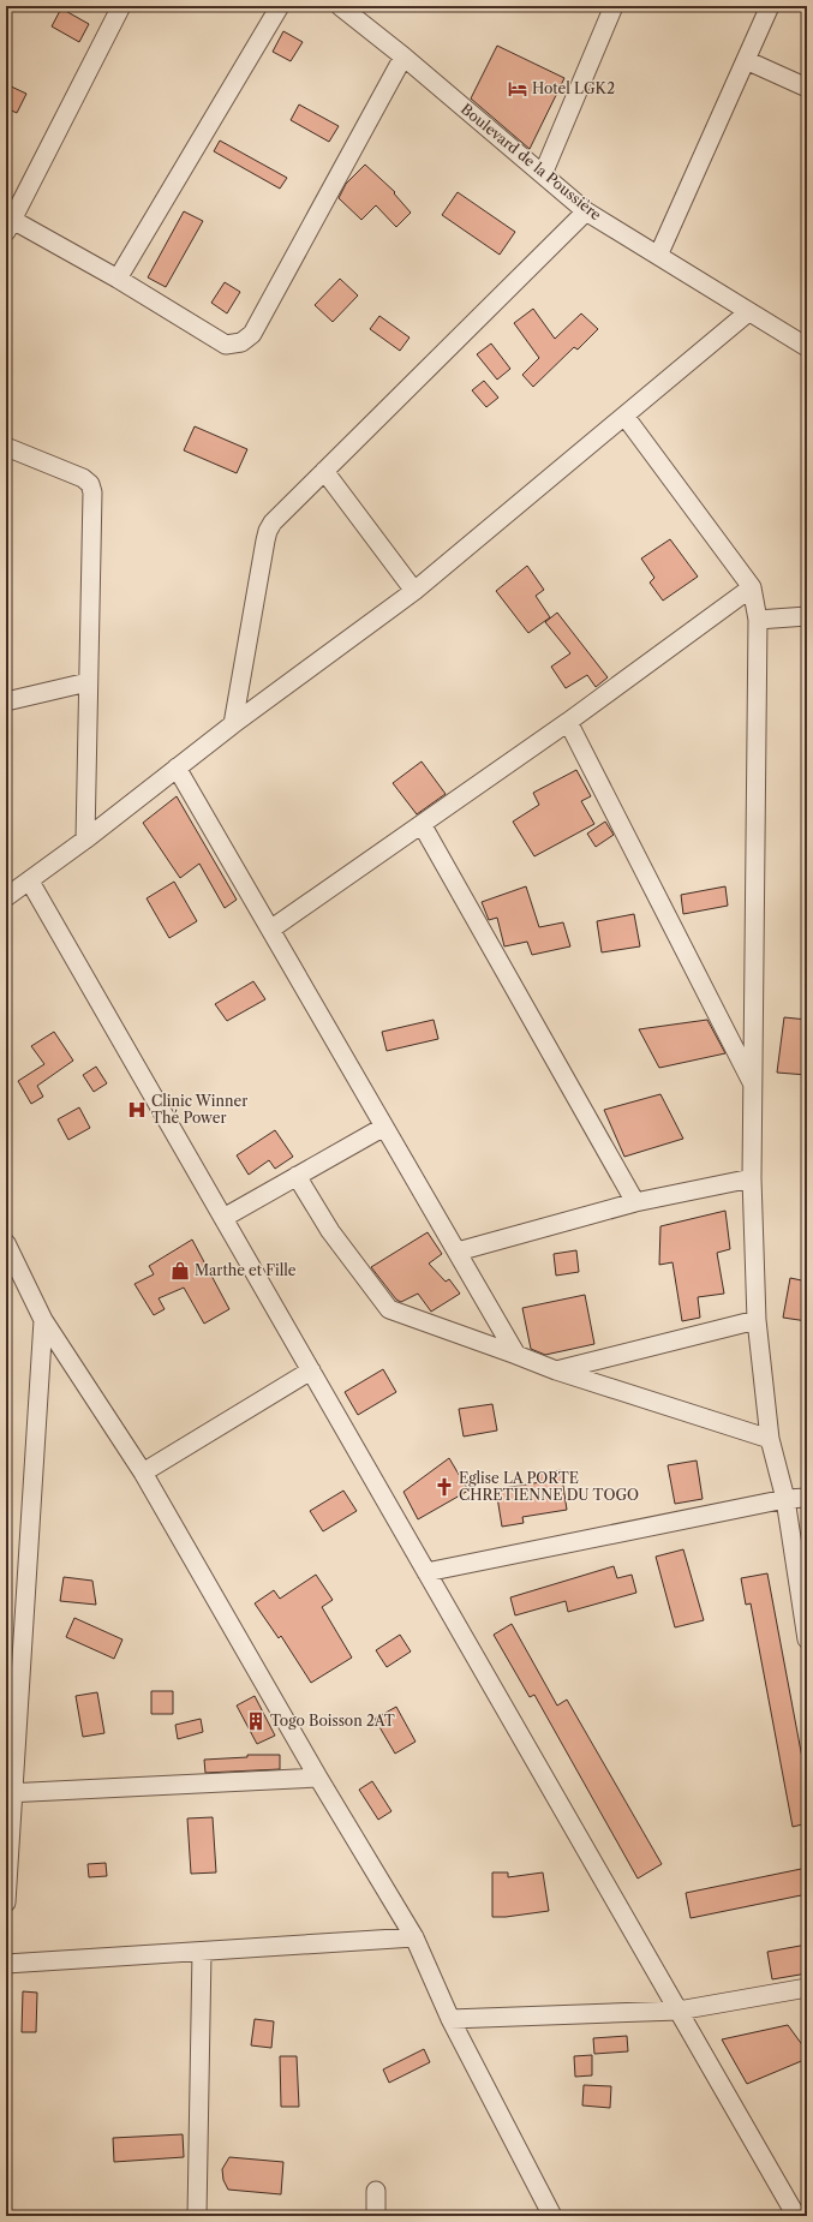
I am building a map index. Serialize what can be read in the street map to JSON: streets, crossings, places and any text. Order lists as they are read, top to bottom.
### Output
{
  "streets": {
    "street": ["Boulevard de la Poussière"]
  },
  "places": {
    "hotel": ["Hotel LGK2"],
    "hospital": ["Clinic Winner Thé Power"],
    "shop": ["Marthe et Fille"],
    "church": ["Eglise LA PORTE CHRETIENNE DU TOGO"],
    "building": ["Togo Boisson 2AT"]
  }
}
